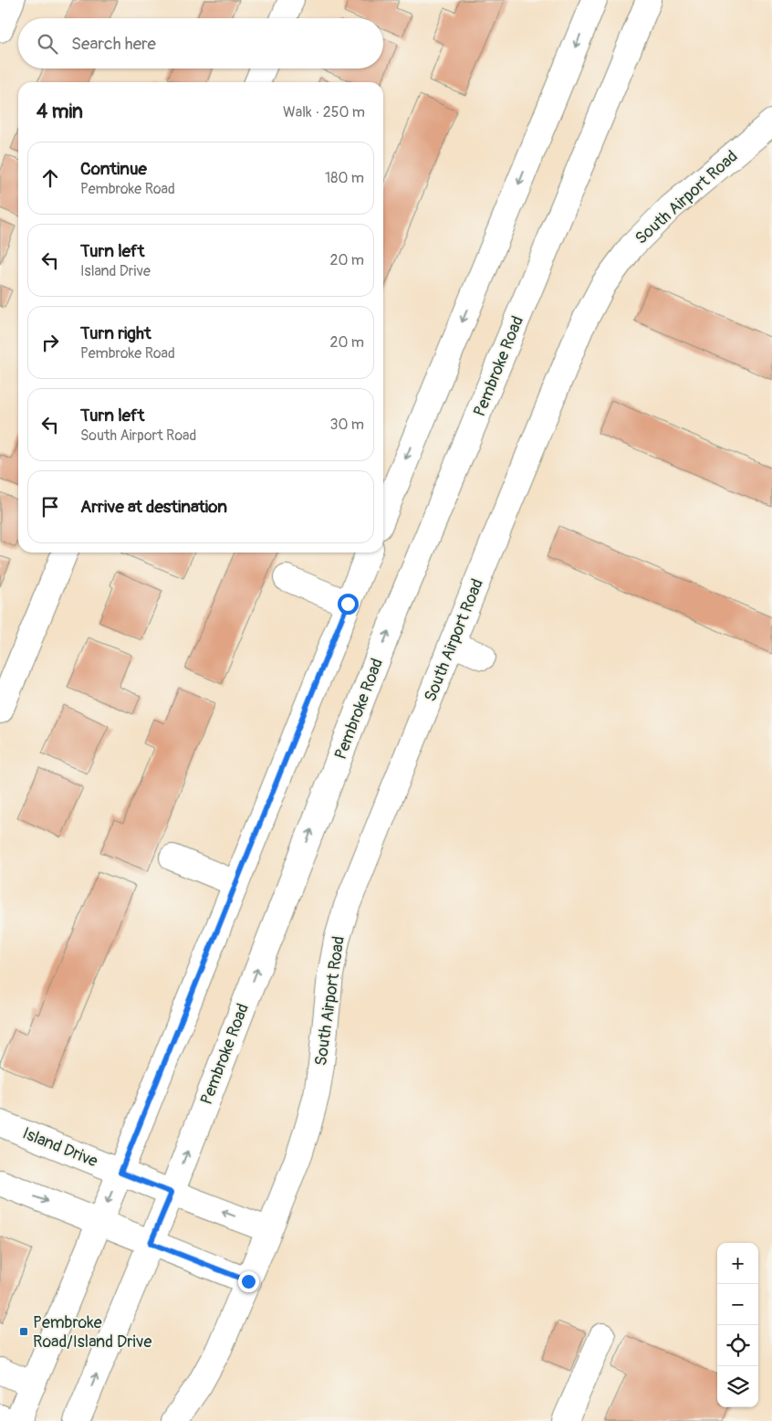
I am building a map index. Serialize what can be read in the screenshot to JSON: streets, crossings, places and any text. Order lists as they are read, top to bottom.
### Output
{
  "streets": {
    "main road": ["South Airport Road", "Pembroke Road", "Island Drive"]
  },
  "crossings": [
    ["Pembroke Road", "Island Drive"]
  ],
  "places": {
    "transit": ["Pembroke Road/Island Drive"]
  },
  "page": {
    "search": "Search here",
    "heading": ["4 min", "Walk · 250 m"],
    "list": [
      ["Continue", "Pembroke Road", "180 m"],
      ["Turn left", "Island Drive", "20 m"],
      ["Turn right", "Pembroke Road", "20 m"],
      ["Turn left", "South Airport Road", "30 m"],
      "Arrive at destination"
    ],
    "map_buttons": ["+", "−"]
  }
}
